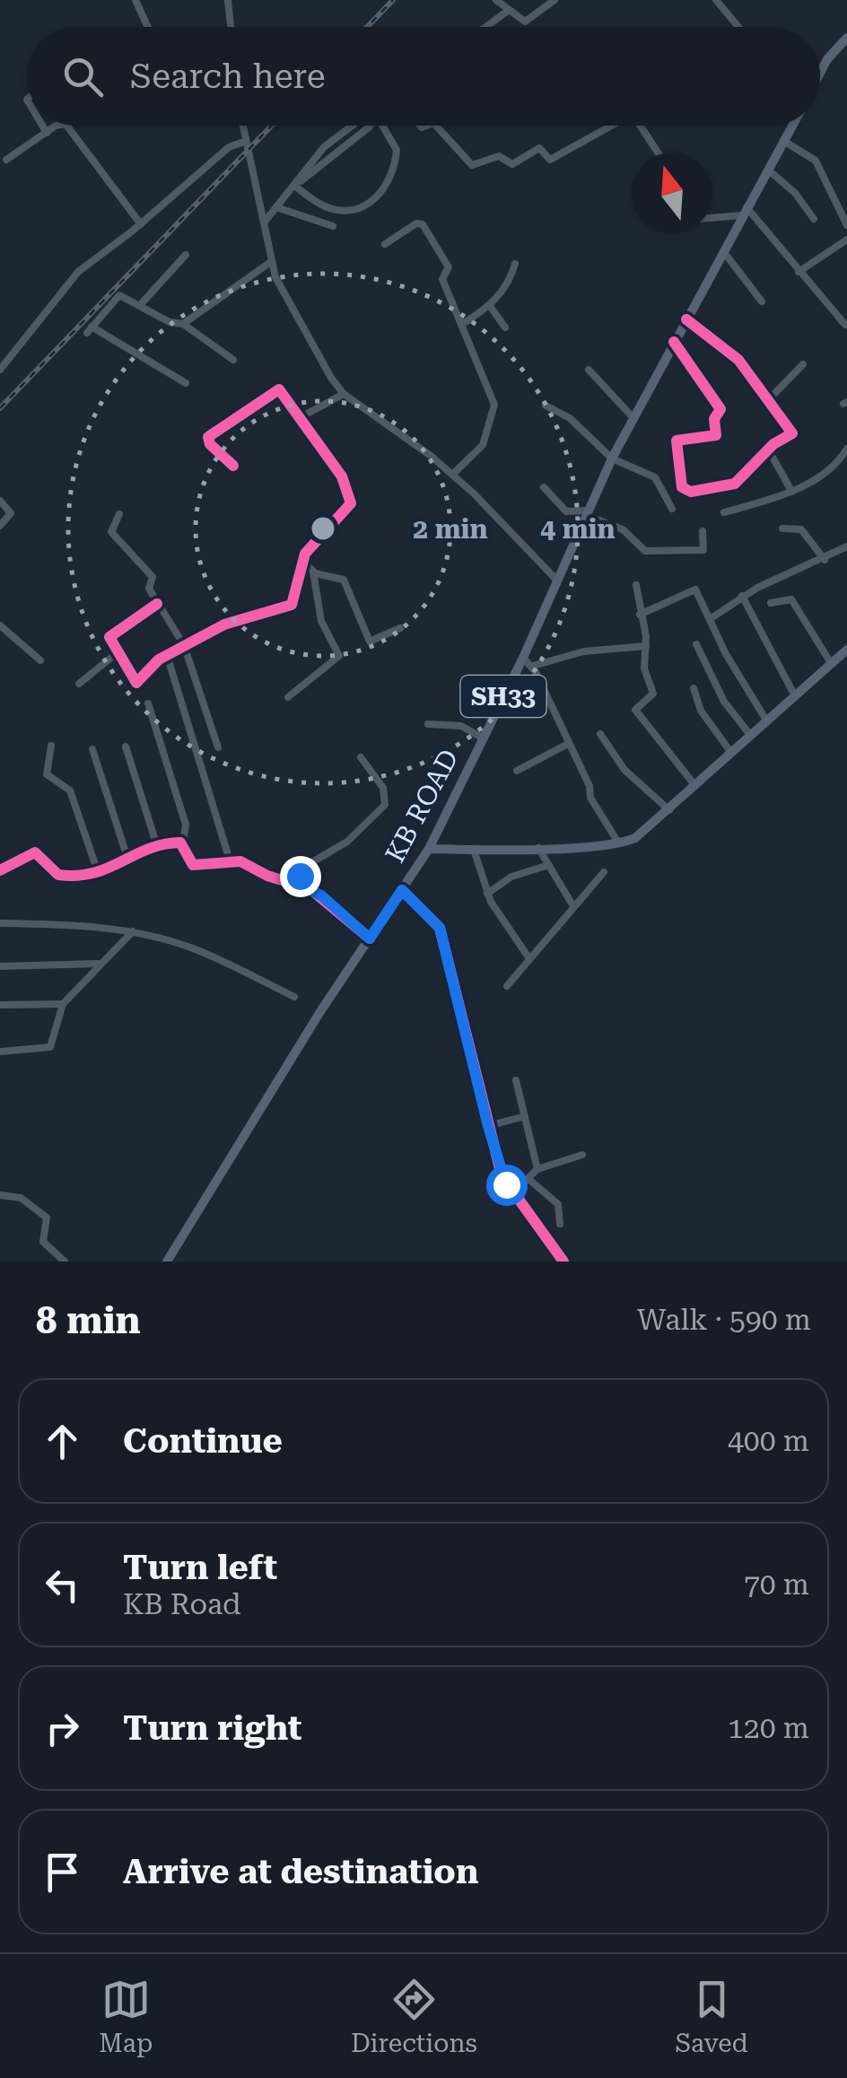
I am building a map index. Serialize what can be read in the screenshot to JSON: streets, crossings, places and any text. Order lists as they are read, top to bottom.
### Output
{
  "streets": {
    "main road": ["SH33", "KB ROAD"]
  },
  "north": "top",
  "page": {
    "search": "Search here",
    "heading": ["8 min", "Walk · 590 m"],
    "list": [
      ["Continue", "400 m"],
      ["Turn left", "KB Road", "70 m"],
      ["Turn right", "120 m"],
      "Arrive at destination"
    ],
    "nav": ["Map", "Directions", "Saved"]
  },
  "rings": ["2 min", "4 min"]
}
